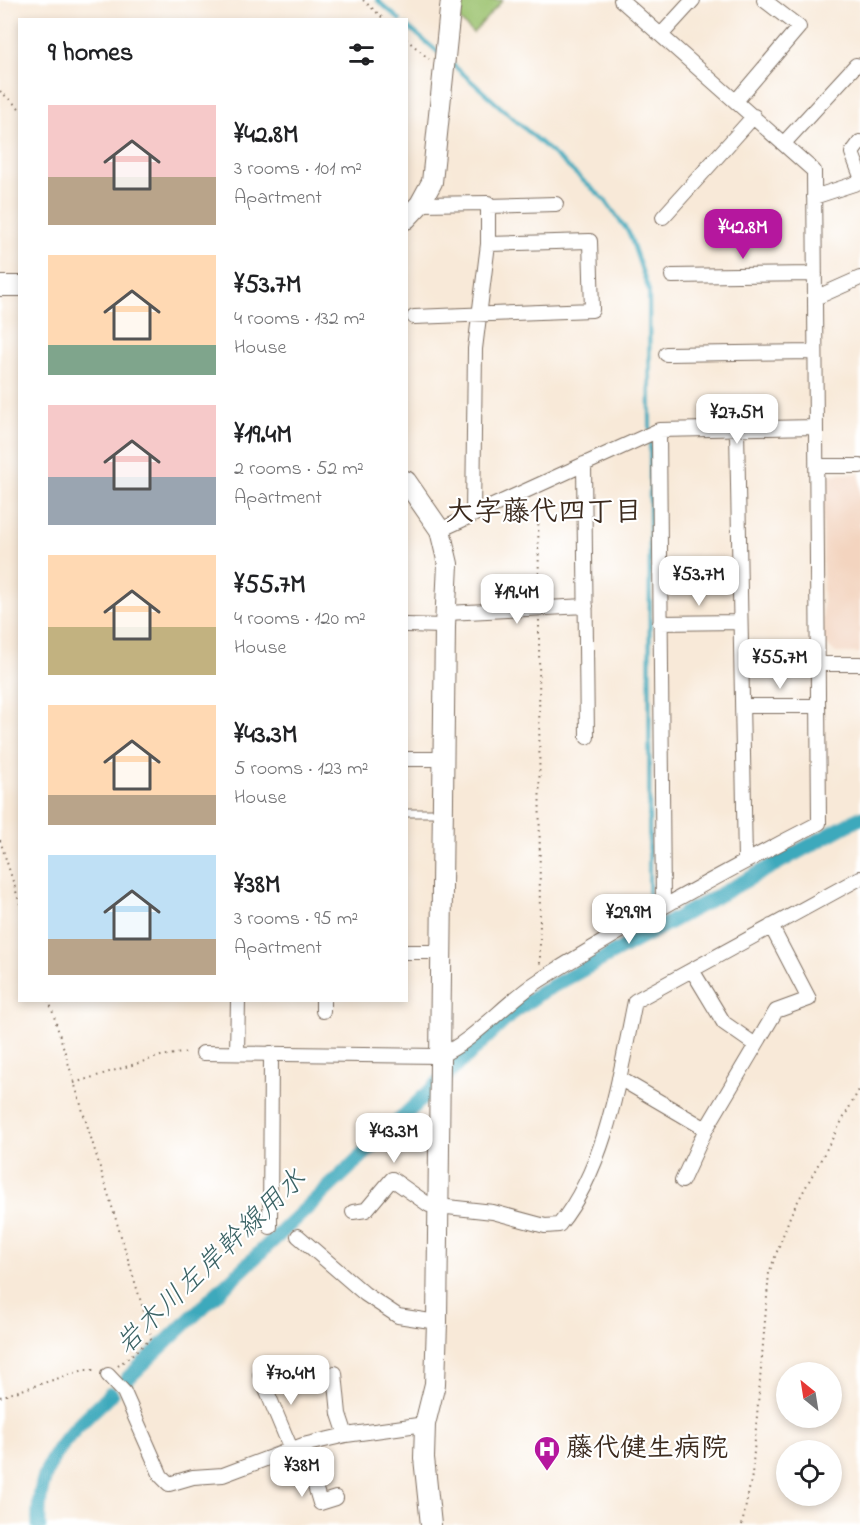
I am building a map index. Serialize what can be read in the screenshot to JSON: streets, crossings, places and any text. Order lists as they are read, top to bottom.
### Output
{
  "districts": ["大字藤代四丁目"],
  "water": ["岩木川左岸幹線用水"],
  "places": {
    "hospital": ["藤代健生病院"]
  },
  "north": "top left",
  "page": {
    "heading": "9 homes",
    "list": [
      {
        "name": "¥42.8M",
        "note": "3 rooms · 101 m² · Apartment"
      },
      {
        "name": "¥53.7M",
        "note": "4 rooms · 132 m² · House"
      },
      {
        "name": "¥19.4M",
        "note": "2 rooms · 52 m² · Apartment"
      },
      {
        "name": "¥55.7M",
        "note": "4 rooms · 120 m² · House"
      },
      {
        "name": "¥43.3M",
        "note": "5 rooms · 123 m² · House"
      },
      {
        "name": "¥38M",
        "note": "3 rooms · 95 m² · Apartment"
      }
    ],
    "price": [
      "¥42.8M",
      "¥27.5M",
      "¥53.7M",
      "¥19.4M",
      "¥55.7M",
      "¥29.9M",
      "¥43.3M",
      "¥70.4M",
      "¥38M"
    ]
  }
}
